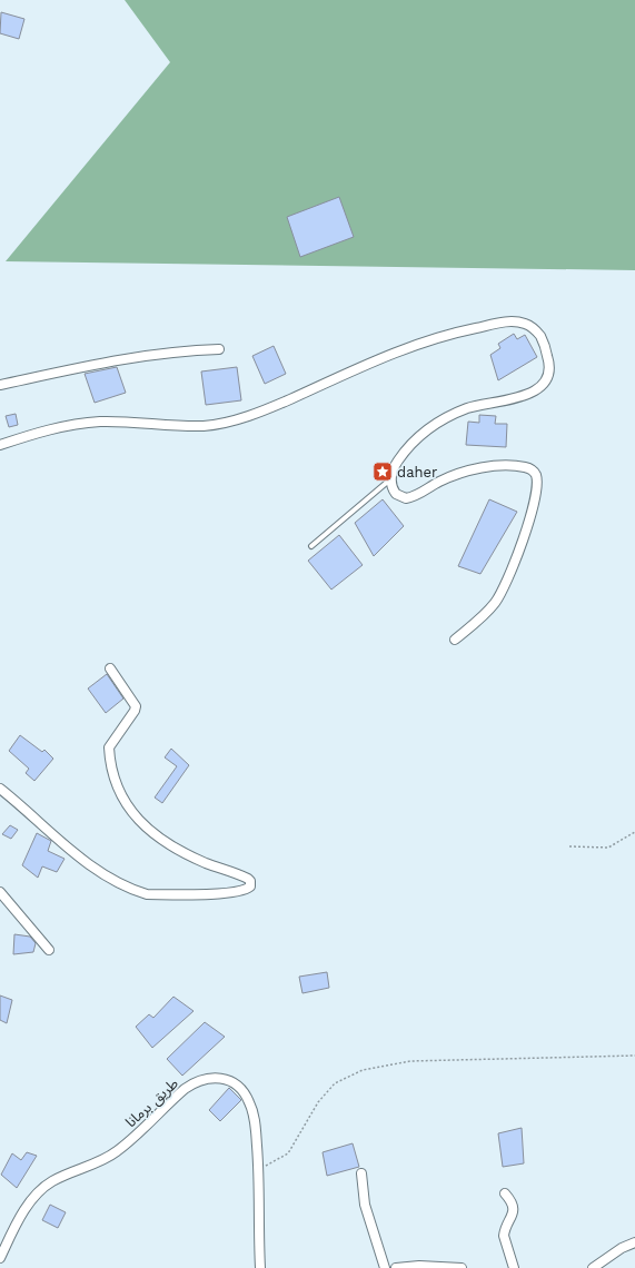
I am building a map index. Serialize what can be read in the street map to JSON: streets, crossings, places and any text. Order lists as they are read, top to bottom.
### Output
{
  "streets": {
    "street": ["طريق برمانا"]
  },
  "places": {
    "place": ["daher"]
  }
}
